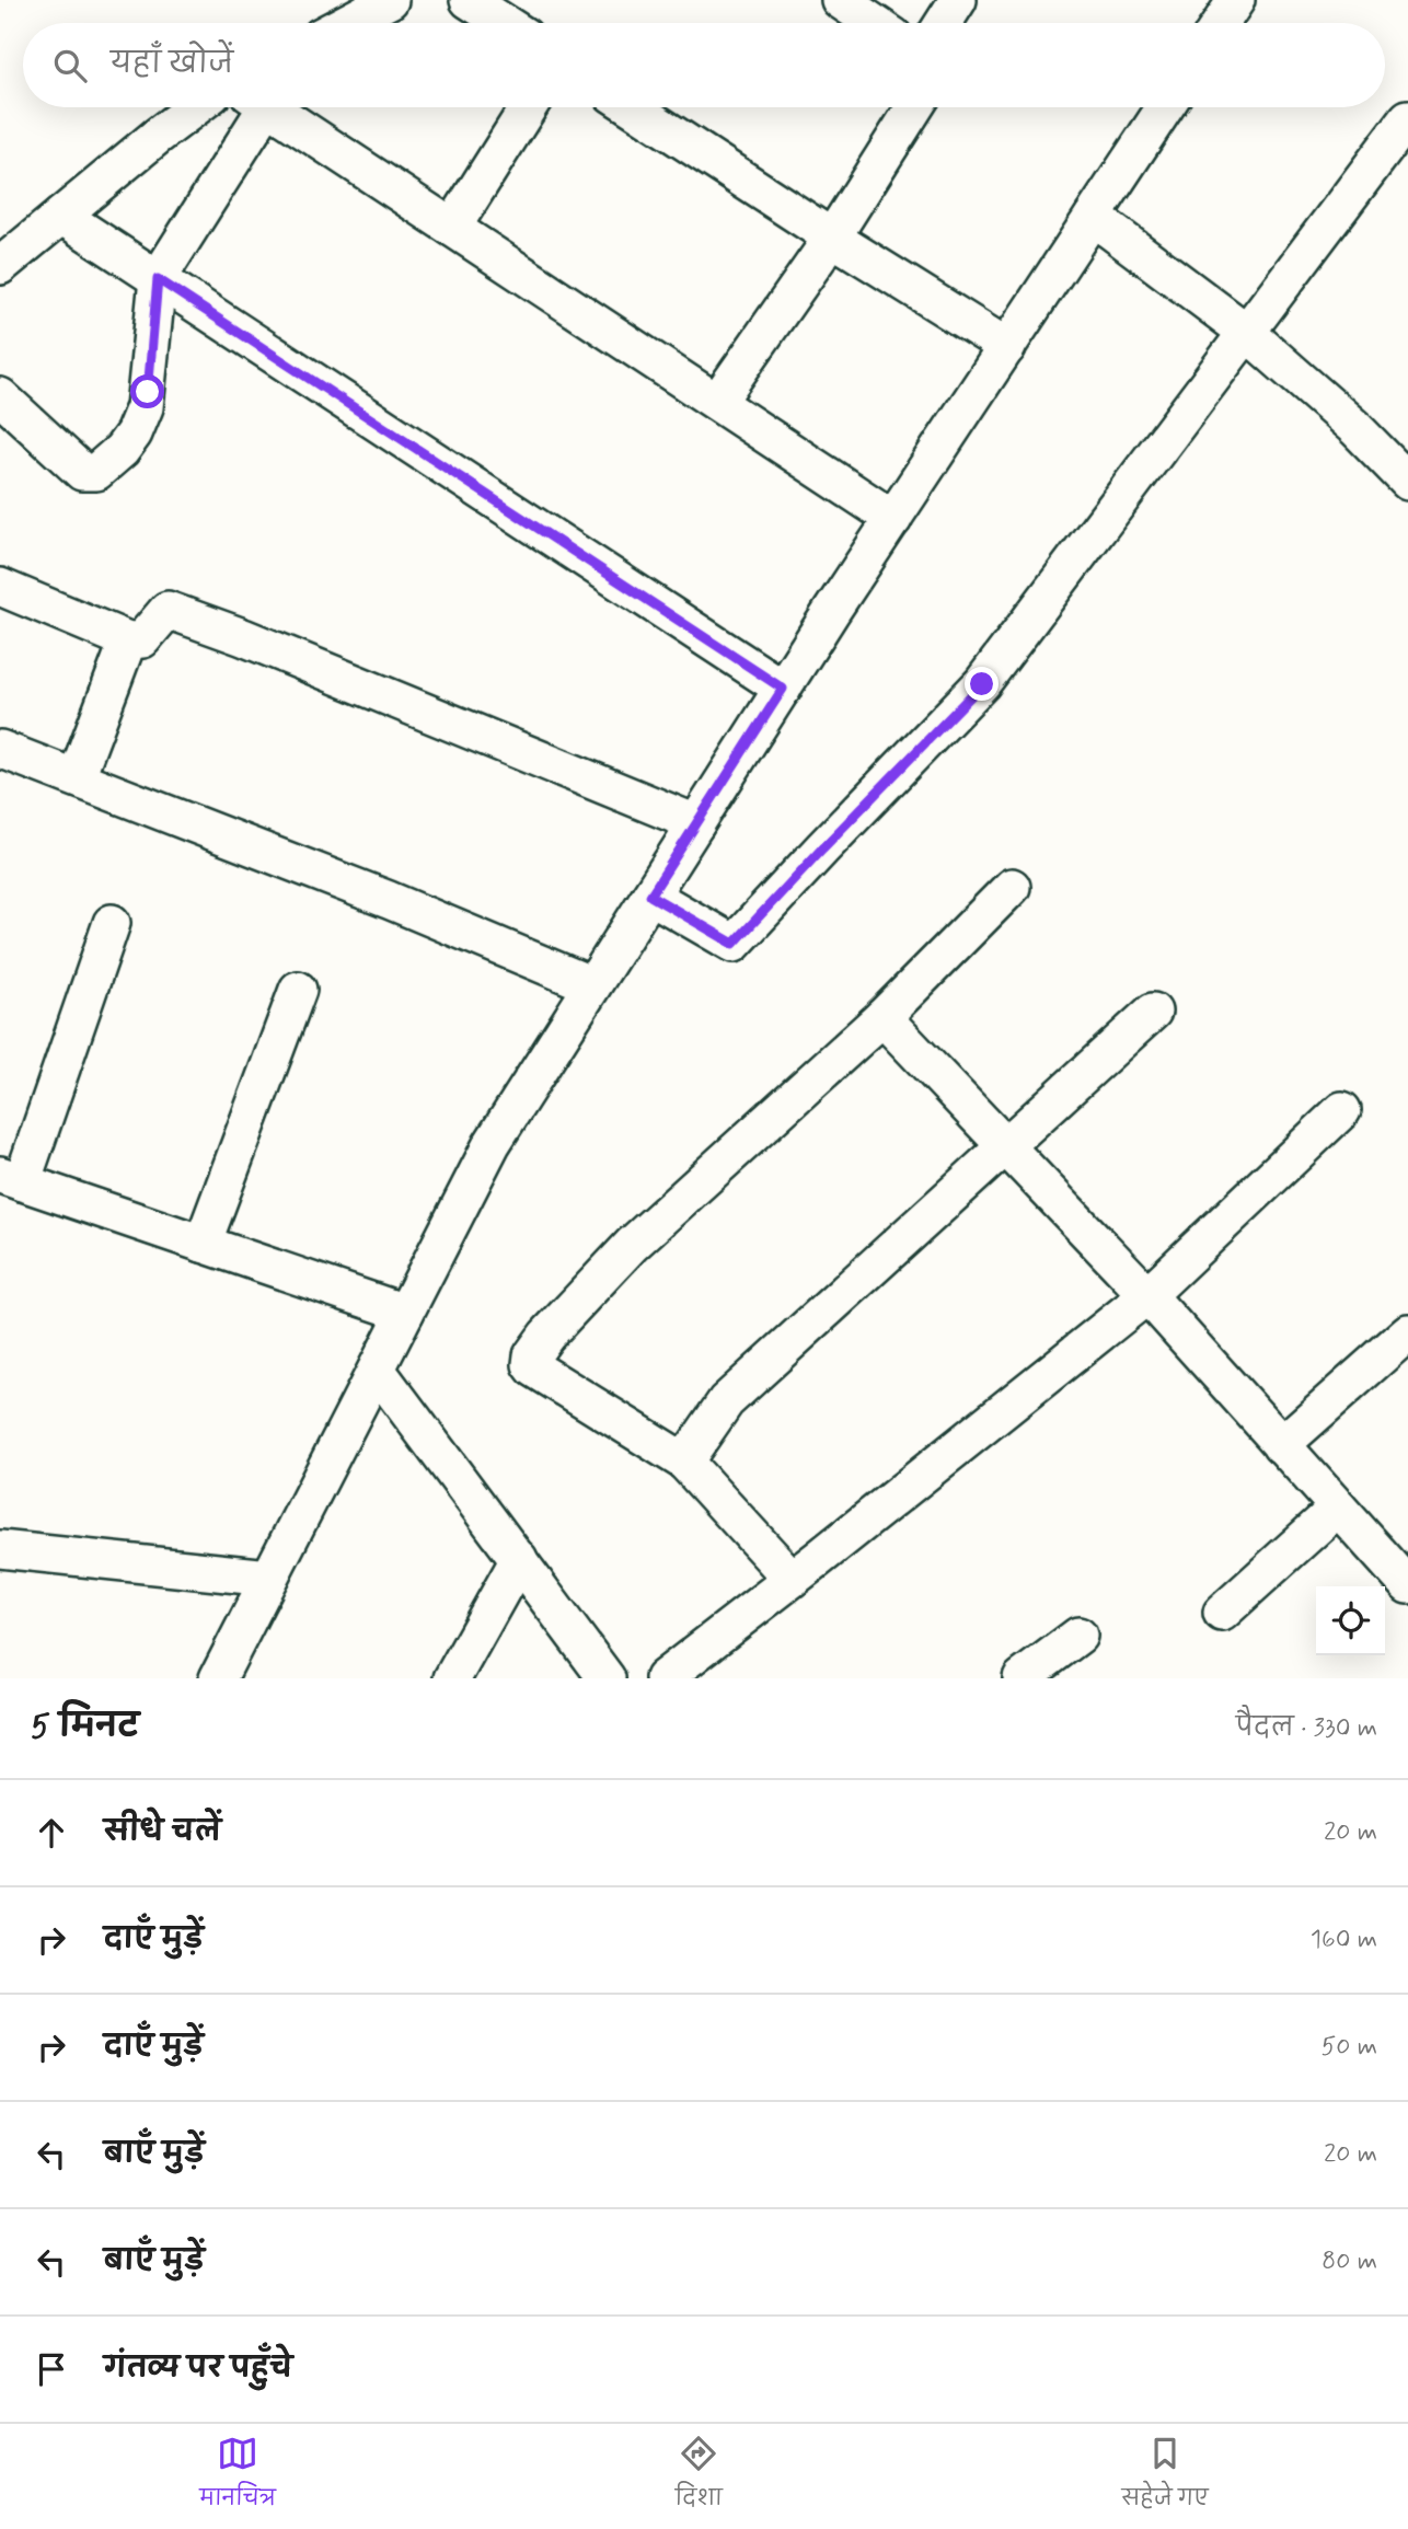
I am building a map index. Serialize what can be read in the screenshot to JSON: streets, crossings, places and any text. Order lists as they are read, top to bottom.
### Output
{
  "page": {
    "search": "यहाँ खोजें",
    "heading": ["5 मिनट", "पैदल · 330 m"],
    "list": [
      ["सीधे चलें", "20 m"],
      ["दाएँ मुड़ें", "160 m"],
      ["दाएँ मुड़ें", "50 m"],
      ["बाएँ मुड़ें", "20 m"],
      ["बाएँ मुड़ें", "80 m"],
      "गंतव्य पर पहुँचे"
    ],
    "nav": ["मानचित्र", "दिशा", "सहेजे गए"]
  }
}
